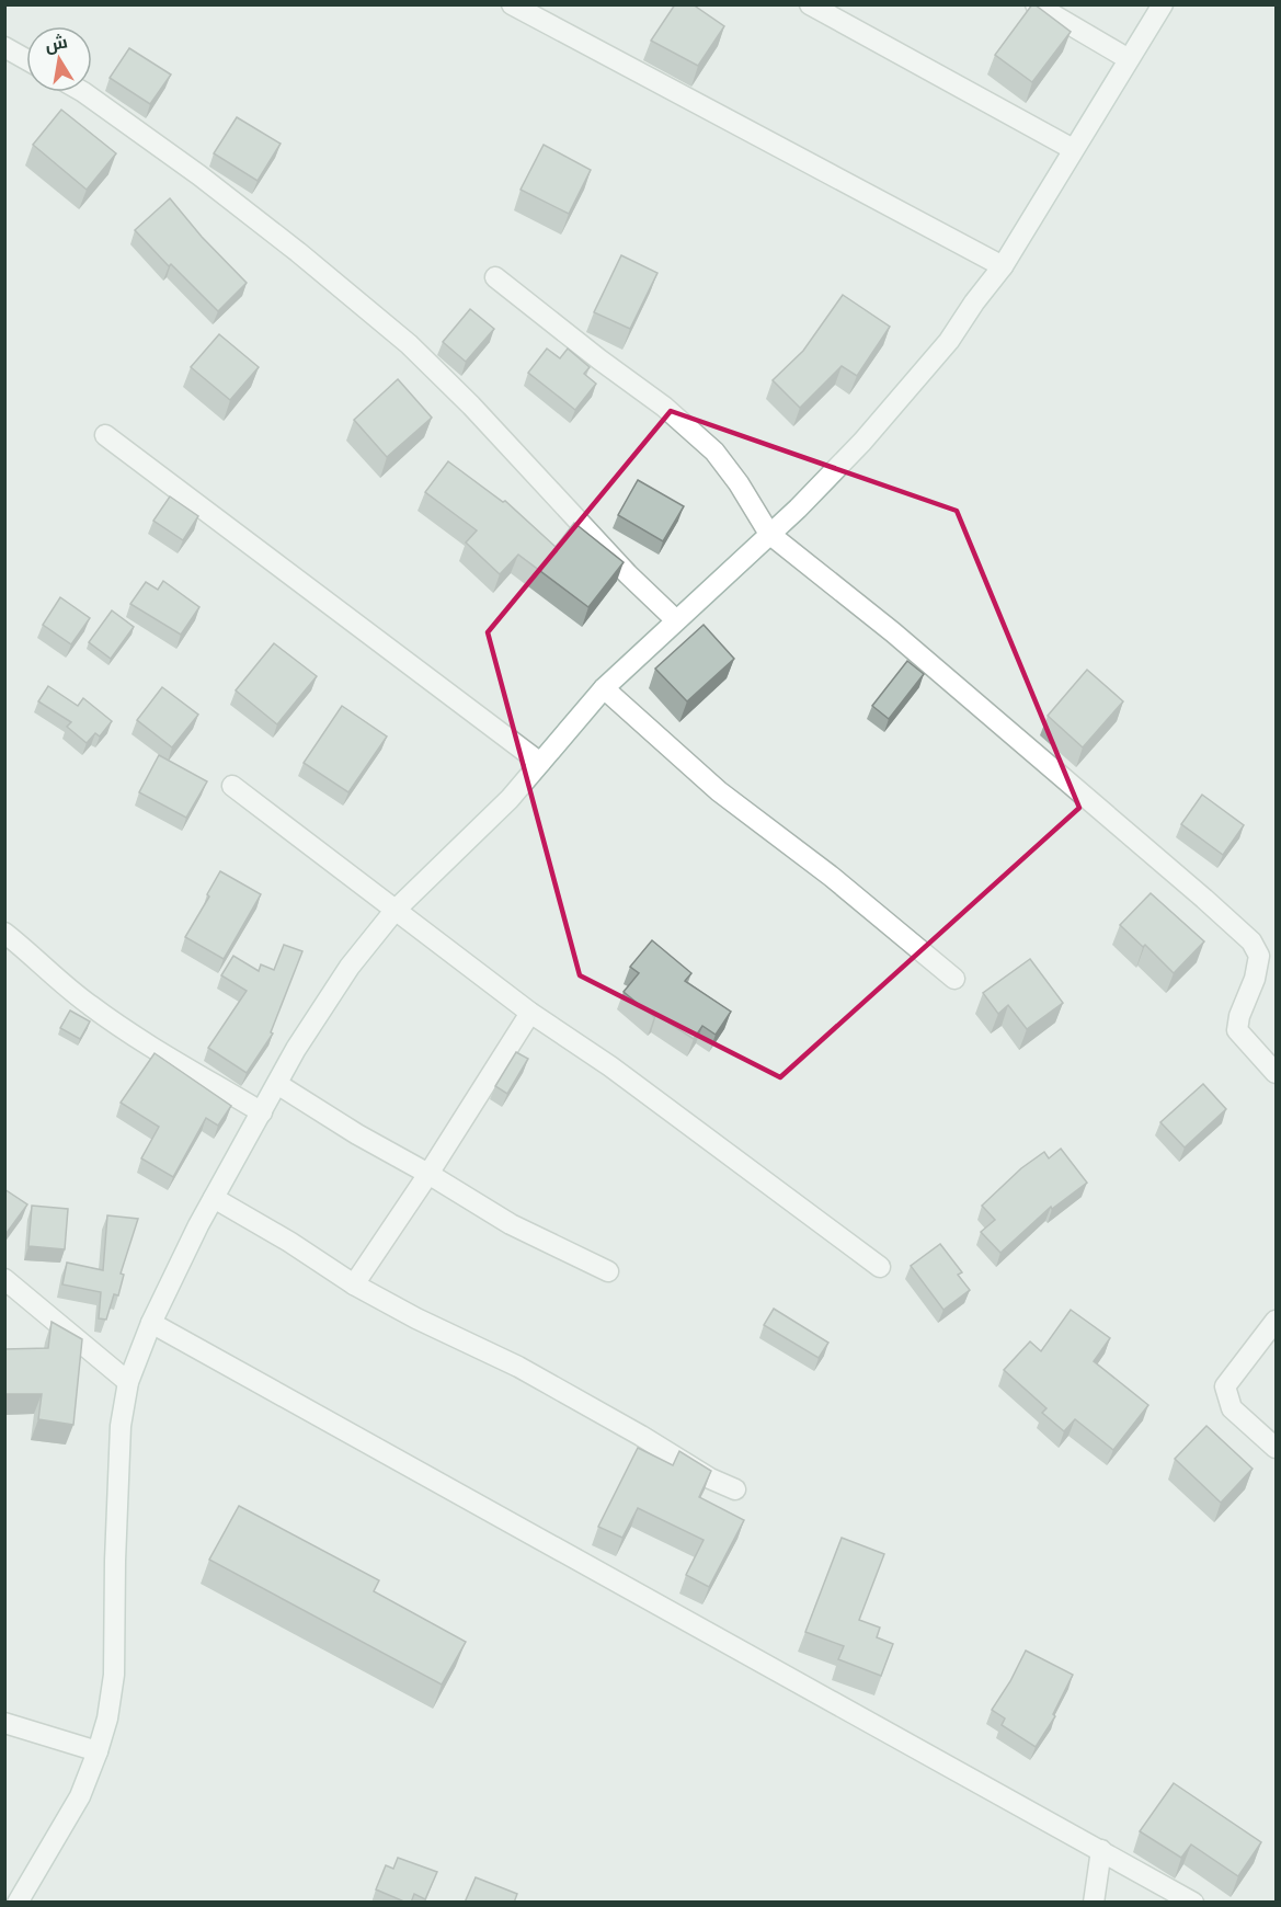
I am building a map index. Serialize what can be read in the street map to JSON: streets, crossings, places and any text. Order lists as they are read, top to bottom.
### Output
{
  "north": "top"
}
